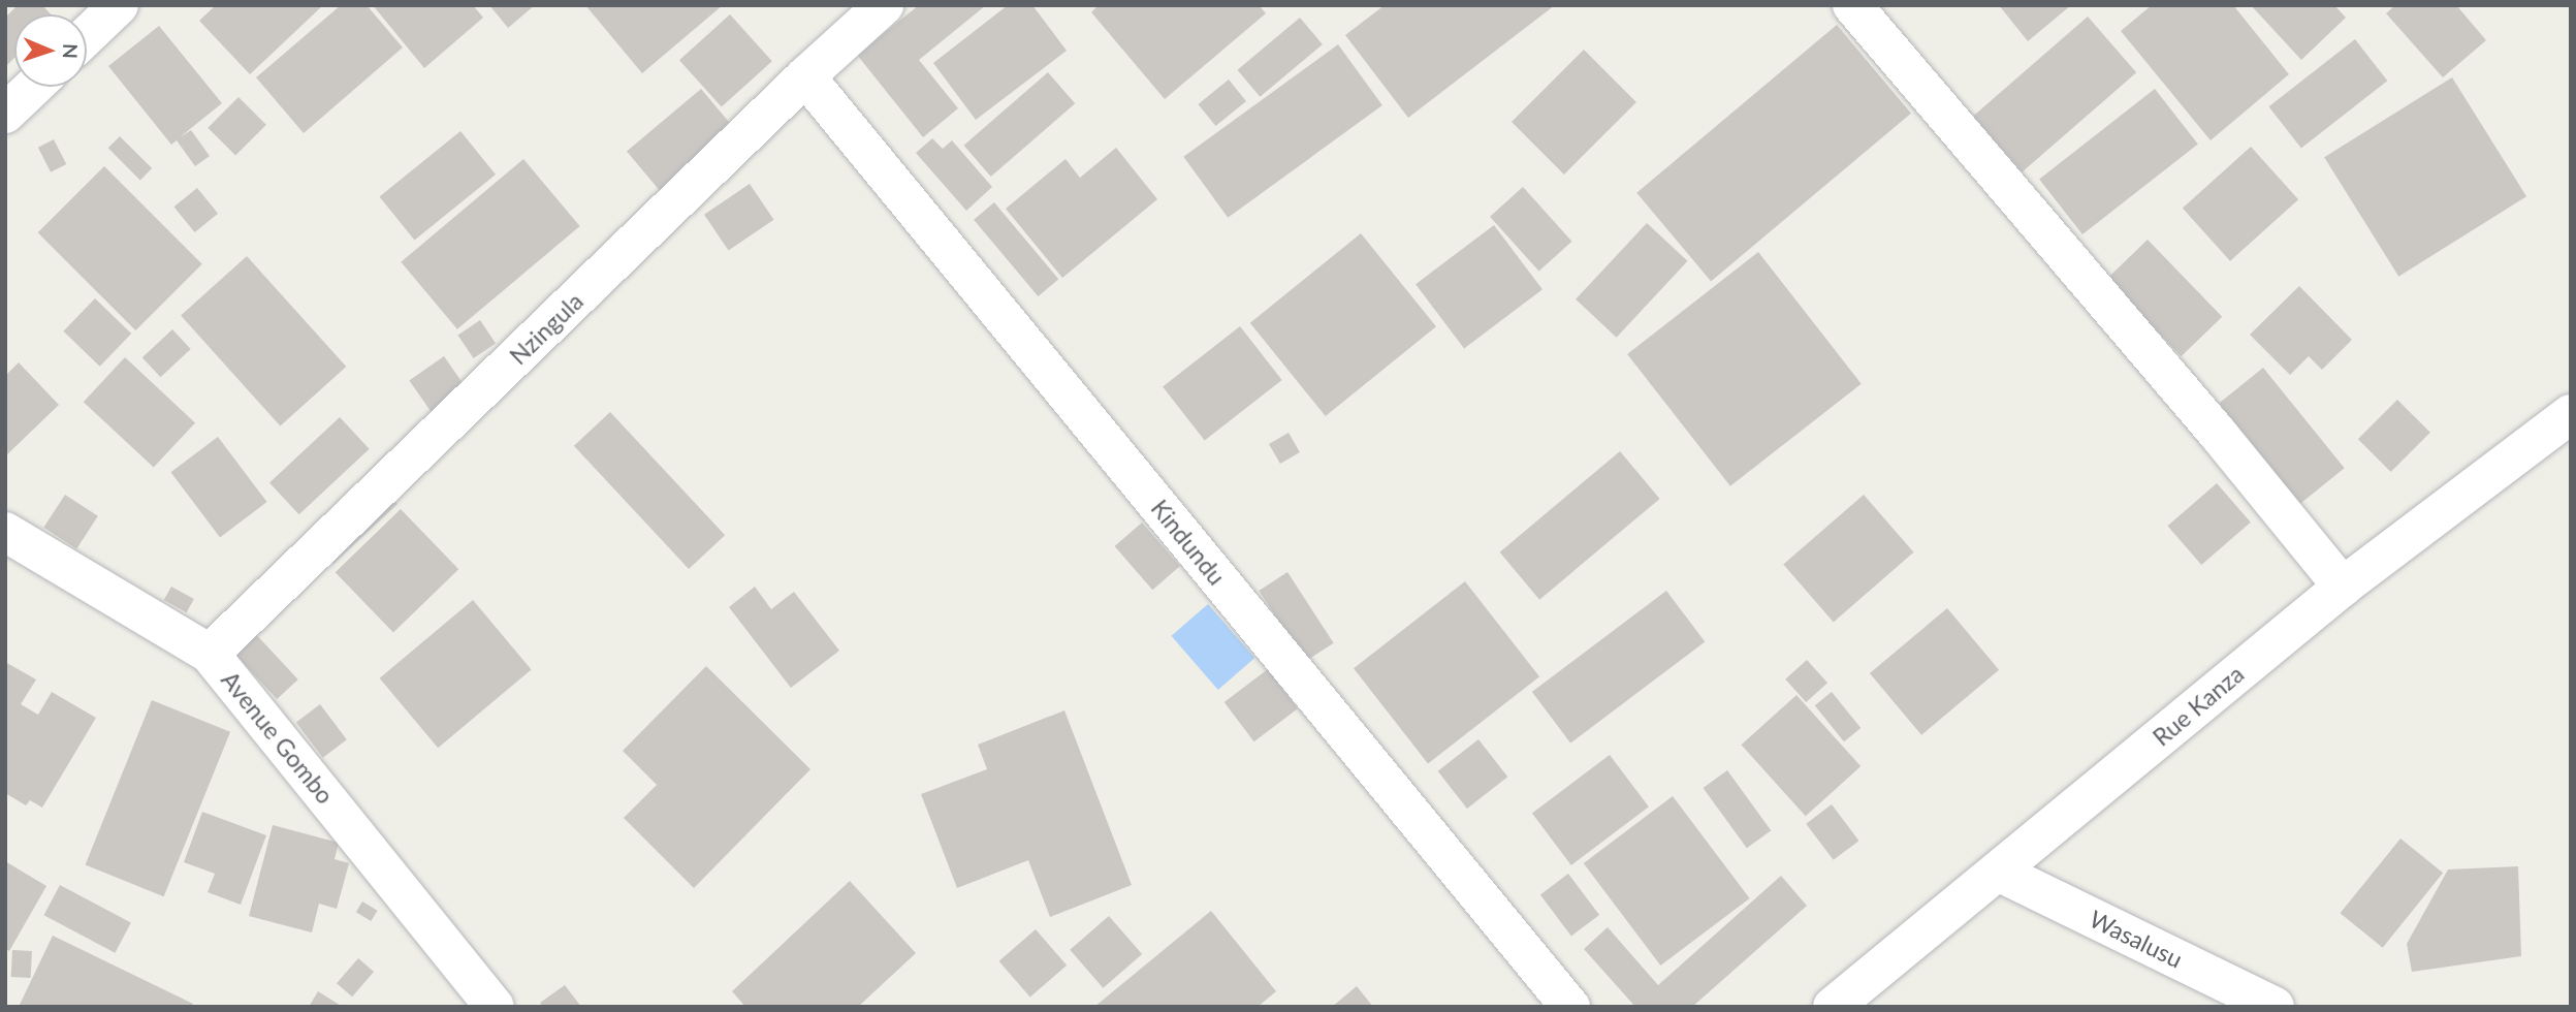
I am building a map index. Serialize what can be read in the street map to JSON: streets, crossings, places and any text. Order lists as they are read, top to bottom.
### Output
{
  "streets": {
    "street": [
      "Nzingula",
      "Kindundu",
      "Rue Kanza",
      "Avenue Gombo",
      "Wasalusu"
    ]
  },
  "crossings": [
    ["Nzingula", "Kindundu"],
    ["Nzingula", "Avenue Gombo"],
    ["Rue Kanza", "Wasalusu"]
  ],
  "north": "right"
}
